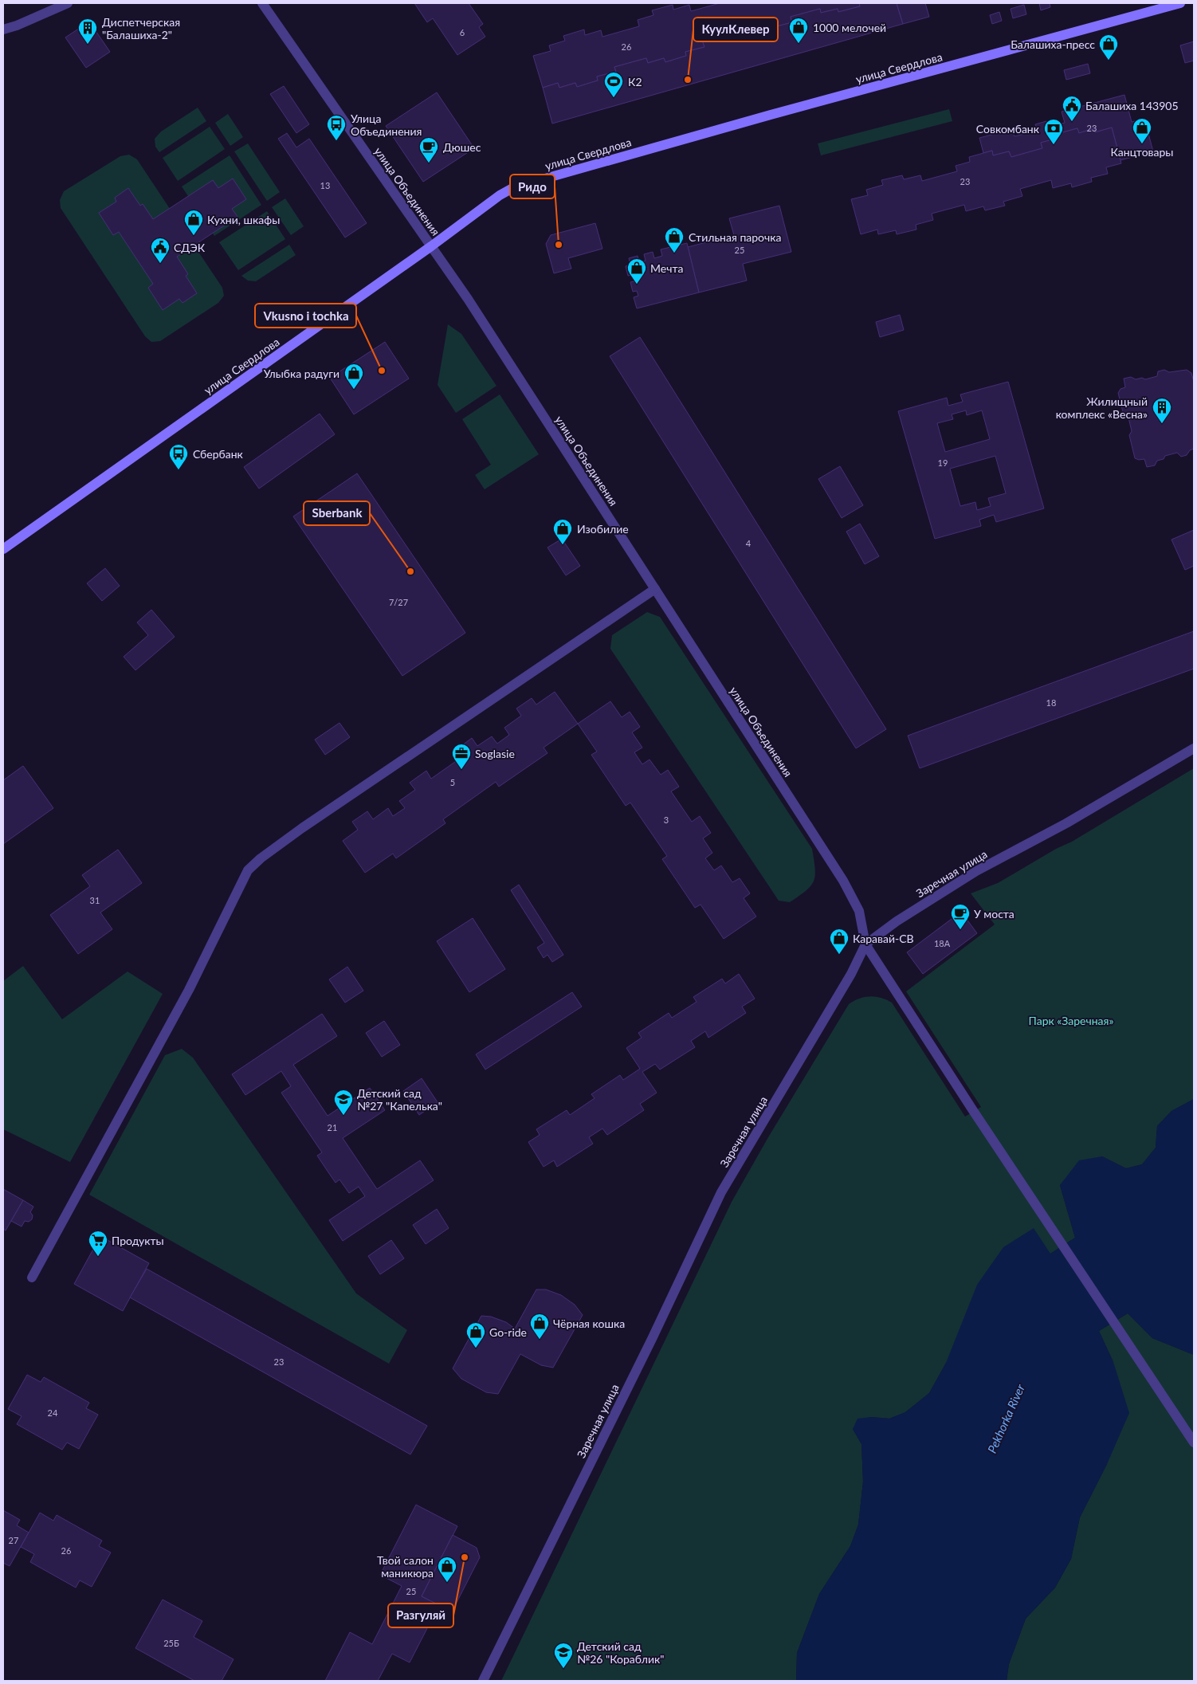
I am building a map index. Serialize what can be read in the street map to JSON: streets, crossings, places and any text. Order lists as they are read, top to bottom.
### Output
{
  "streets": {
    "main road": ["улица Свердлова"],
    "street": ["улица Объединения", "Заречная улица"]
  },
  "crossings": [
    ["улица Свердлова", "улица Объединения"],
    ["улица Объединения", "Заречная улица"]
  ],
  "water": ["Pekhorka River"],
  "parks": ["Парк «Заречная»"],
  "places": {
    "shop": [
      "1000 мелочей",
      "Балашиха-пресс",
      "Канцтовары",
      "Кухни, шкафы",
      "Стильная парочка",
      "Мечта",
      "Улыбка радуги",
      "Изобилие",
      "Каравай-СВ",
      "Чёрная кошка",
      "Go-ride",
      "Твой салон маникюра"
    ],
    "building": ["Диспетчерская \"Балашиха-2\"", "Жилищный комплекс «Весна»"],
    "other": [
      "КуулКлевер",
      "Ридо",
      "Vkusno i tochka",
      "Sberbank",
      "Разгуляй"
    ],
    "sports": ["К2"],
    "public building": ["Балашиха 143905", "СДЭК"],
    "bus stop": ["Улица Объединения", "Сбербанк"],
    "bank": ["Совкомбанк"],
    "cafe": ["Дюшес", "У моста"],
    "office": ["Soglasie"],
    "school or university": ["Детский сад №27 \"Капелька\"", "Детский сад №26 \"Кораблик\""],
    "supermarket": ["Продукты"]
  },
  "house_numbers": [
    "6",
    "26",
    "23",
    "23",
    "13",
    "25",
    "19",
    "4",
    "7/27",
    "18",
    "5",
    "3",
    "31",
    "18А",
    "21",
    "23",
    "24",
    "27",
    "26",
    "25",
    "25Б"
  ]
}
